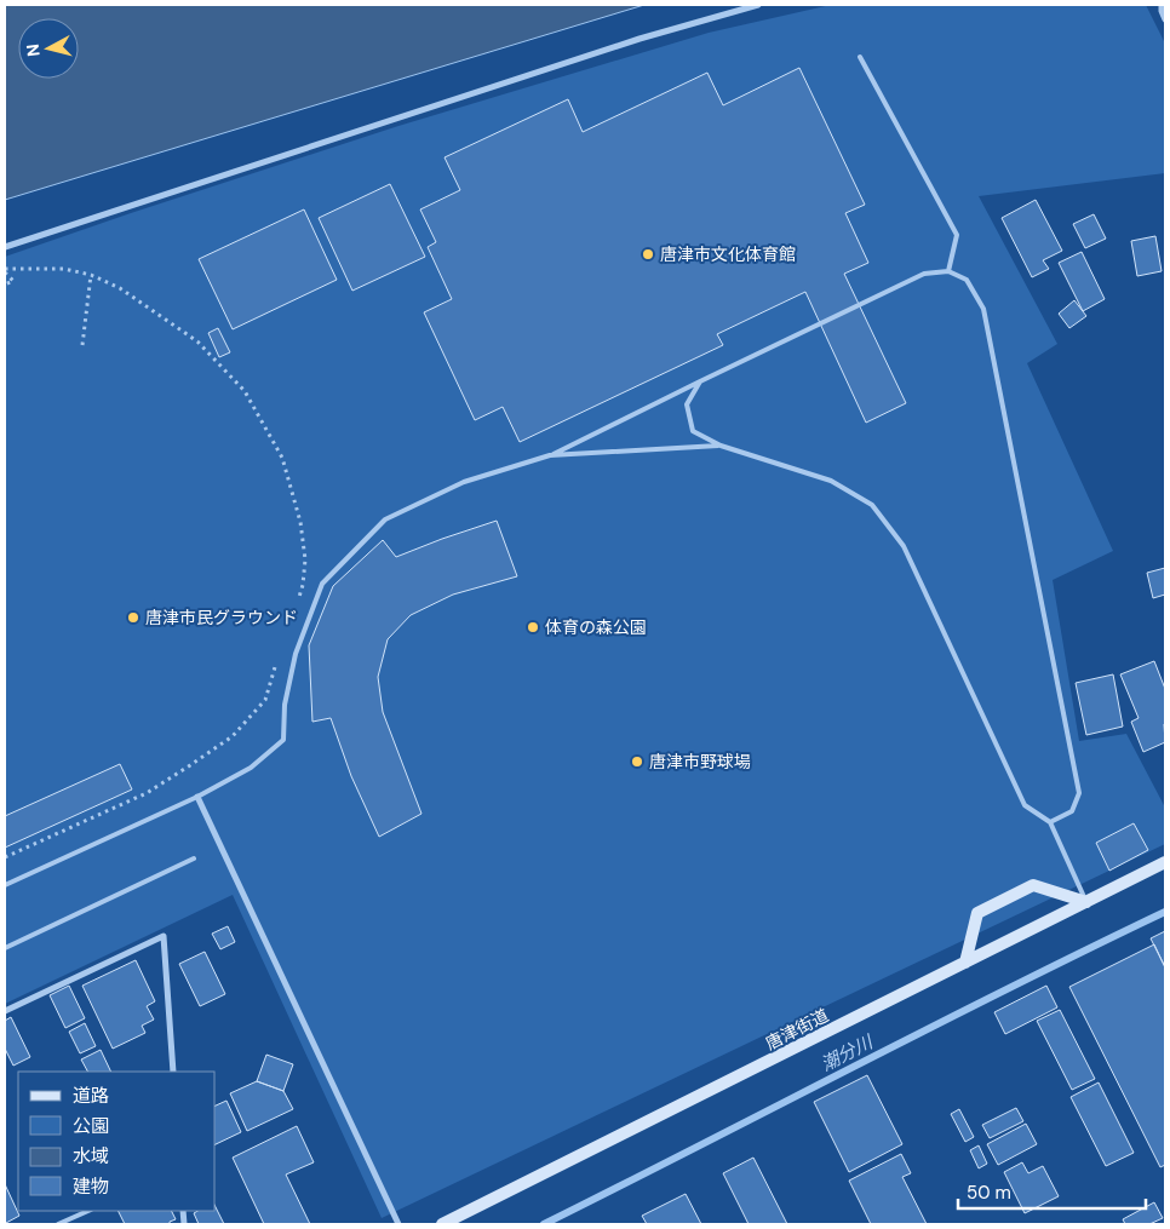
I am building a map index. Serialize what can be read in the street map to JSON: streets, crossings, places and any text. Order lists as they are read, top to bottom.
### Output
{
  "streets": {
    "street": ["唐津街道"]
  },
  "water": ["潮分川"],
  "places": [
    "唐津市文化体育館",
    "唐津市民グラウンド",
    "体育の森公園",
    "唐津市野球場"
  ],
  "legend": [
    "道路",
    "公園",
    "水域",
    "建物"
  ],
  "scale_bar": "50 m",
  "north": "left"
}
